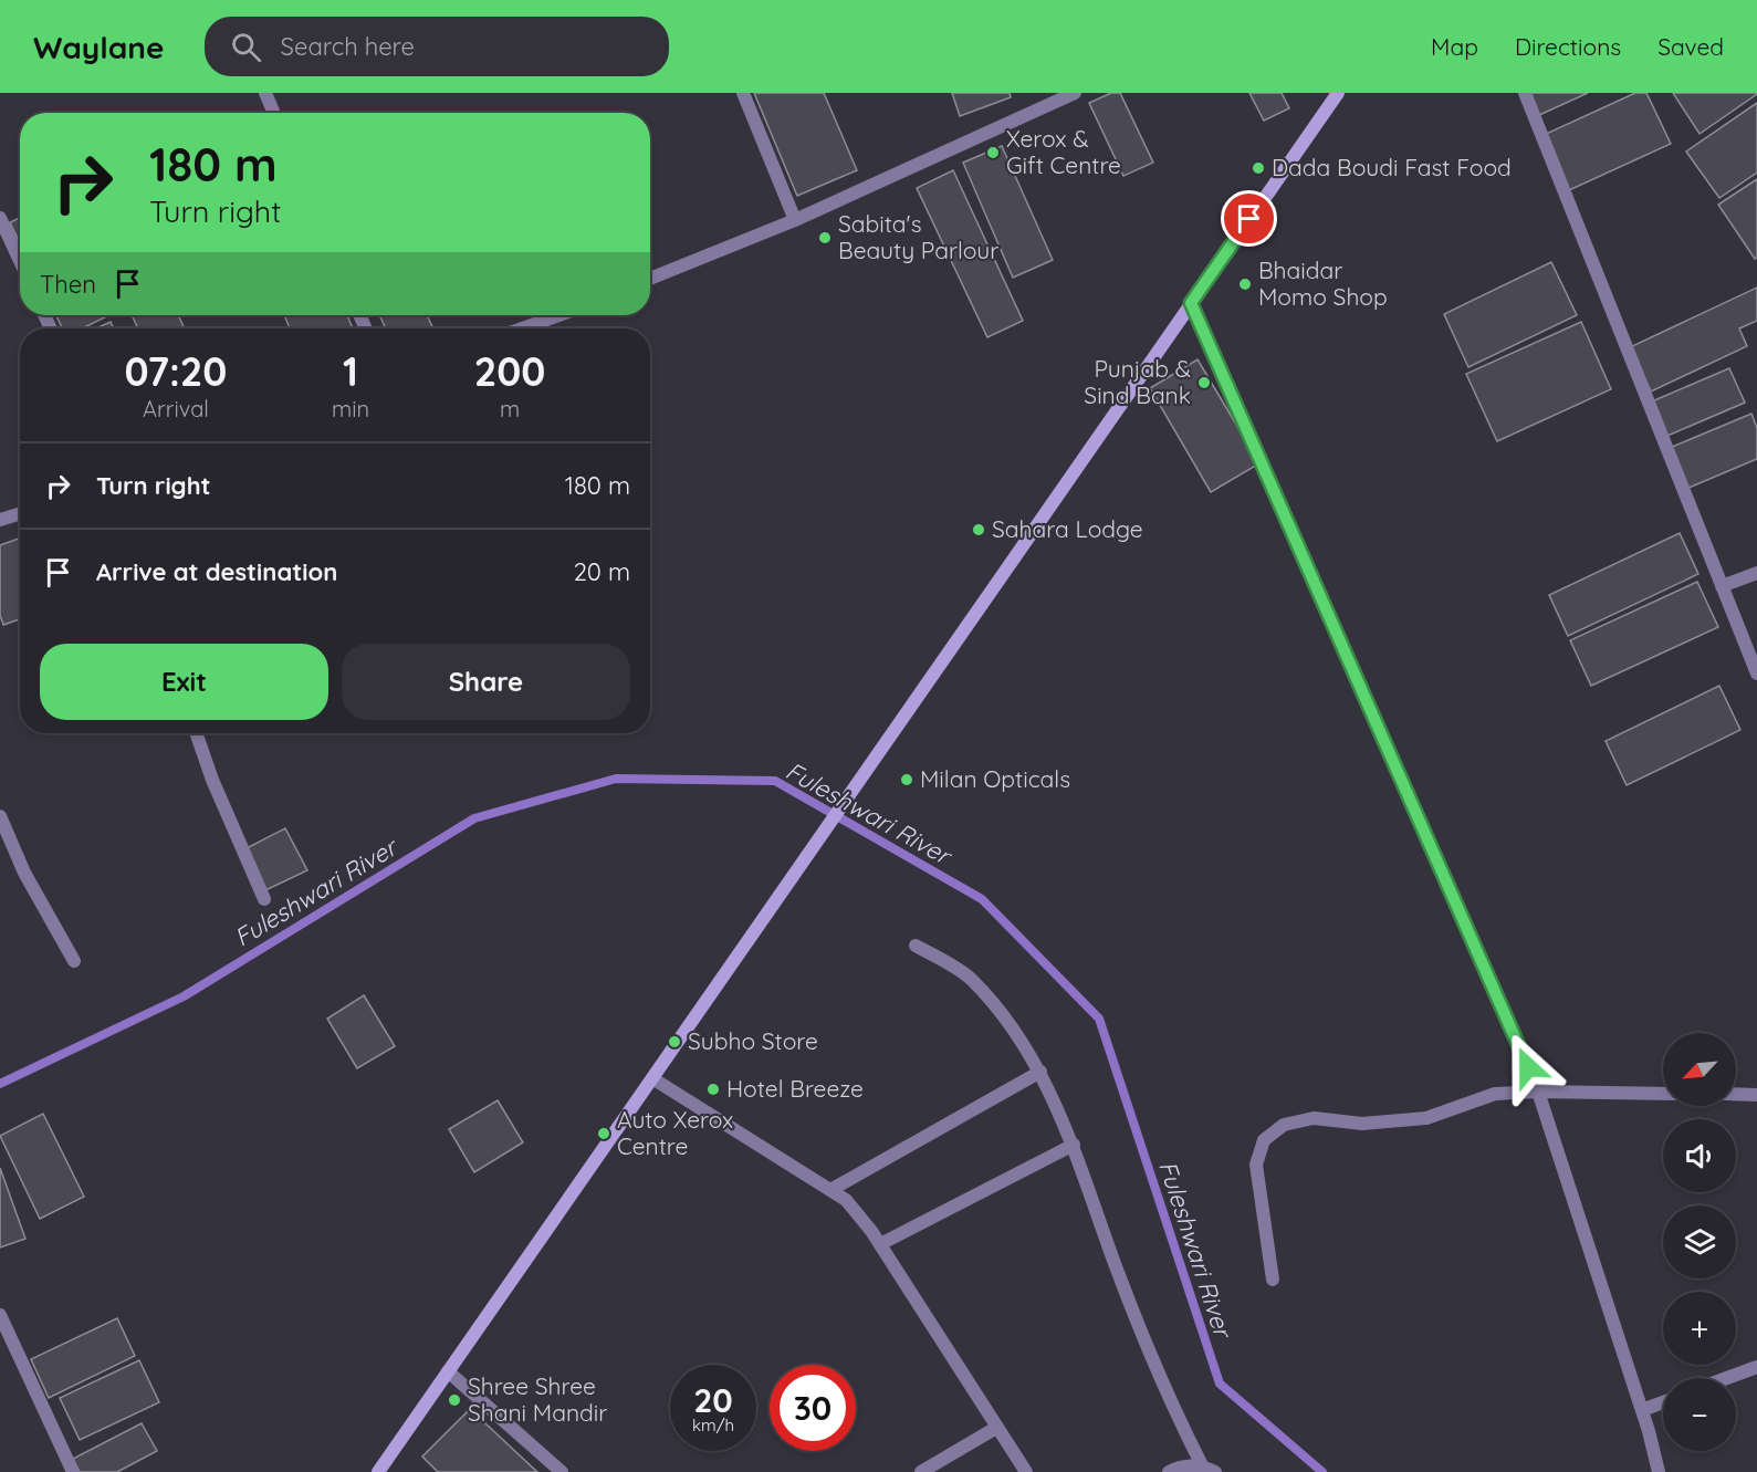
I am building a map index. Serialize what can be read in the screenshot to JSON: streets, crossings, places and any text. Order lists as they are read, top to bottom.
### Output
{
  "water": ["Fuleshwari River"],
  "places": [
    "Xerox & Gift Centre",
    "Dada Boudi Fast Food",
    "Sabita's Beauty Parlour",
    "Bhaidar Momo Shop",
    "Punjab & Sind Bank",
    "Sahara Lodge",
    "Milan Opticals",
    "Subho Store",
    "Hotel Breeze",
    "Auto Xerox Centre",
    "Shree Shree Shani Mandir"
  ],
  "north": "bottom left",
  "page": {
    "header": "Waylane",
    "search": "Search here",
    "nav": ["Map", "Directions", "Saved"],
    "turn": ["180 m", "Turn right"],
    "then": "Then",
    "eta": [
      "07:20",
      "Arrival",
      "1",
      "min",
      "200",
      "m"
    ],
    "list": [
      {
        "name": "Turn right",
        "value": "180 m"
      },
      {
        "name": "Arrive at destination",
        "value": "20 m"
      }
    ],
    "buttons": ["Exit", "Share"],
    "map_buttons": ["+", "−"],
    "speed": "20 km/h",
    "limit": "30"
  }
}
